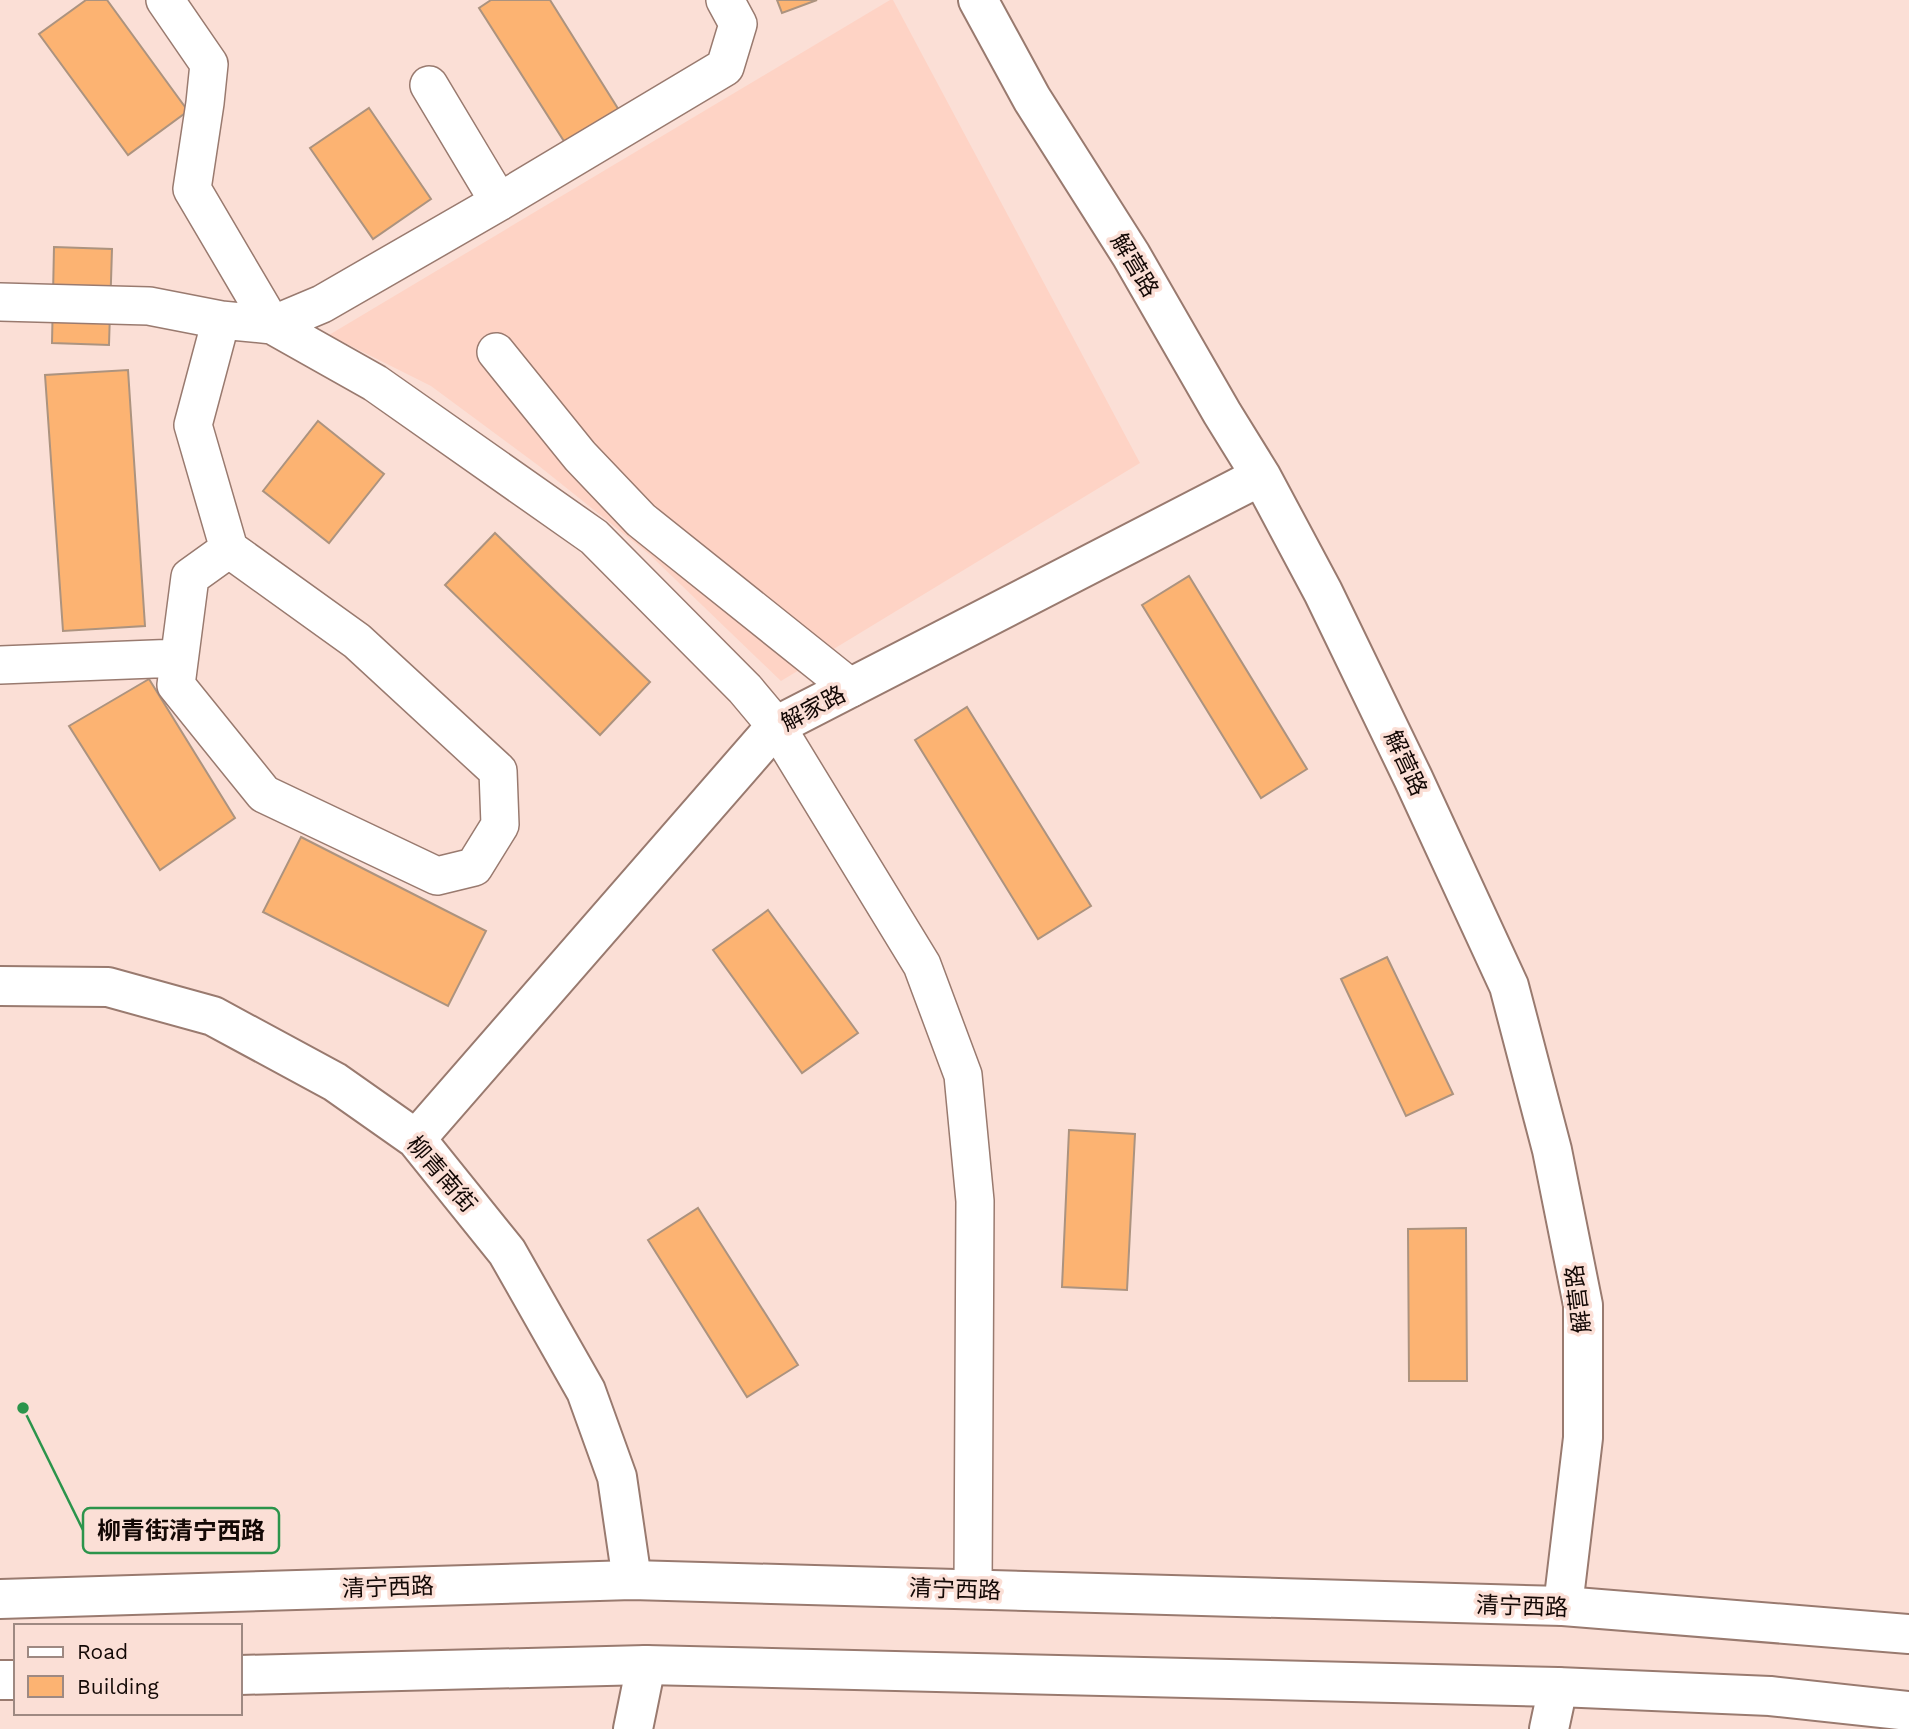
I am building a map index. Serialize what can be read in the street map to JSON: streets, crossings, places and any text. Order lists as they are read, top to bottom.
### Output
{
  "streets": {
    "street": [
      "解营路",
      "解家路",
      "柳青南街",
      "清宁西路"
    ]
  },
  "crossings": [
    ["解营路", "解家路"],
    ["解营路", "清宁西路"],
    ["解家路", "柳青南街"],
    ["柳青南街", "清宁西路"]
  ],
  "places": ["柳青街清宁西路"],
  "legend": ["Road", "Building"]
}
